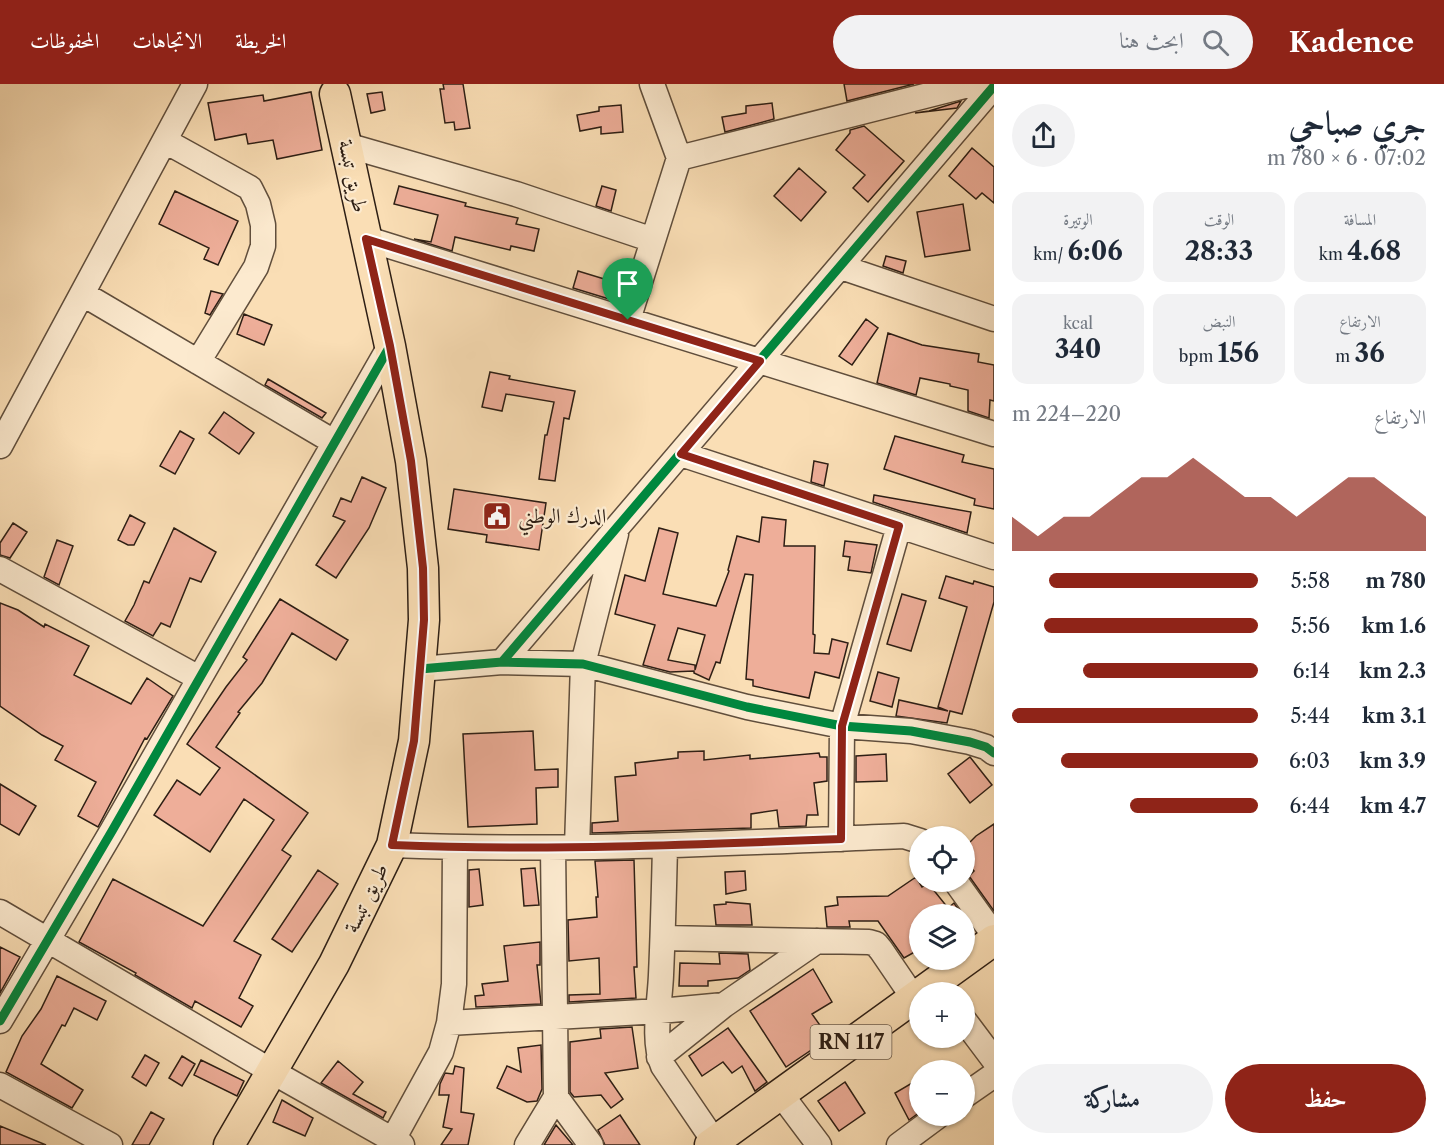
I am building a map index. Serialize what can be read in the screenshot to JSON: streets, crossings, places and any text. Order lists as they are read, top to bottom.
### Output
{
  "streets": {
    "main road": ["طريق تبسة", "RN 117"]
  },
  "places": {
    "public building": ["الدرك الوطني"]
  },
  "page": {
    "header": "Kadence",
    "search": "ابحث هنا",
    "nav": ["الخريطة", "الاتجاهات", "المحفوظات"],
    "heading": ["جري صباحي", "07:02 · 6 × 780 m"],
    "stats": [
      ["المسافة", "4.68 km"],
      ["الوقت", "28:33"],
      ["الوتيرة", "6:06 /km"],
      ["الارتفاع", "36 m"],
      ["النبض", "156 bpm"],
      ["kcal", "340"]
    ],
    "chart": ["الارتفاع", "220–224 m"],
    "list": [
      {
        "name": "780 m",
        "note": "5:58"
      },
      {
        "name": "1.6 km",
        "note": "5:56"
      },
      {
        "name": "2.3 km",
        "note": "6:14"
      },
      {
        "name": "3.1 km",
        "note": "5:44"
      },
      {
        "name": "3.9 km",
        "note": "6:03"
      },
      {
        "name": "4.7 km",
        "note": "6:44"
      }
    ],
    "map_buttons": ["+", "−"],
    "buttons": ["حفظ", "مشاركة"]
  }
}
